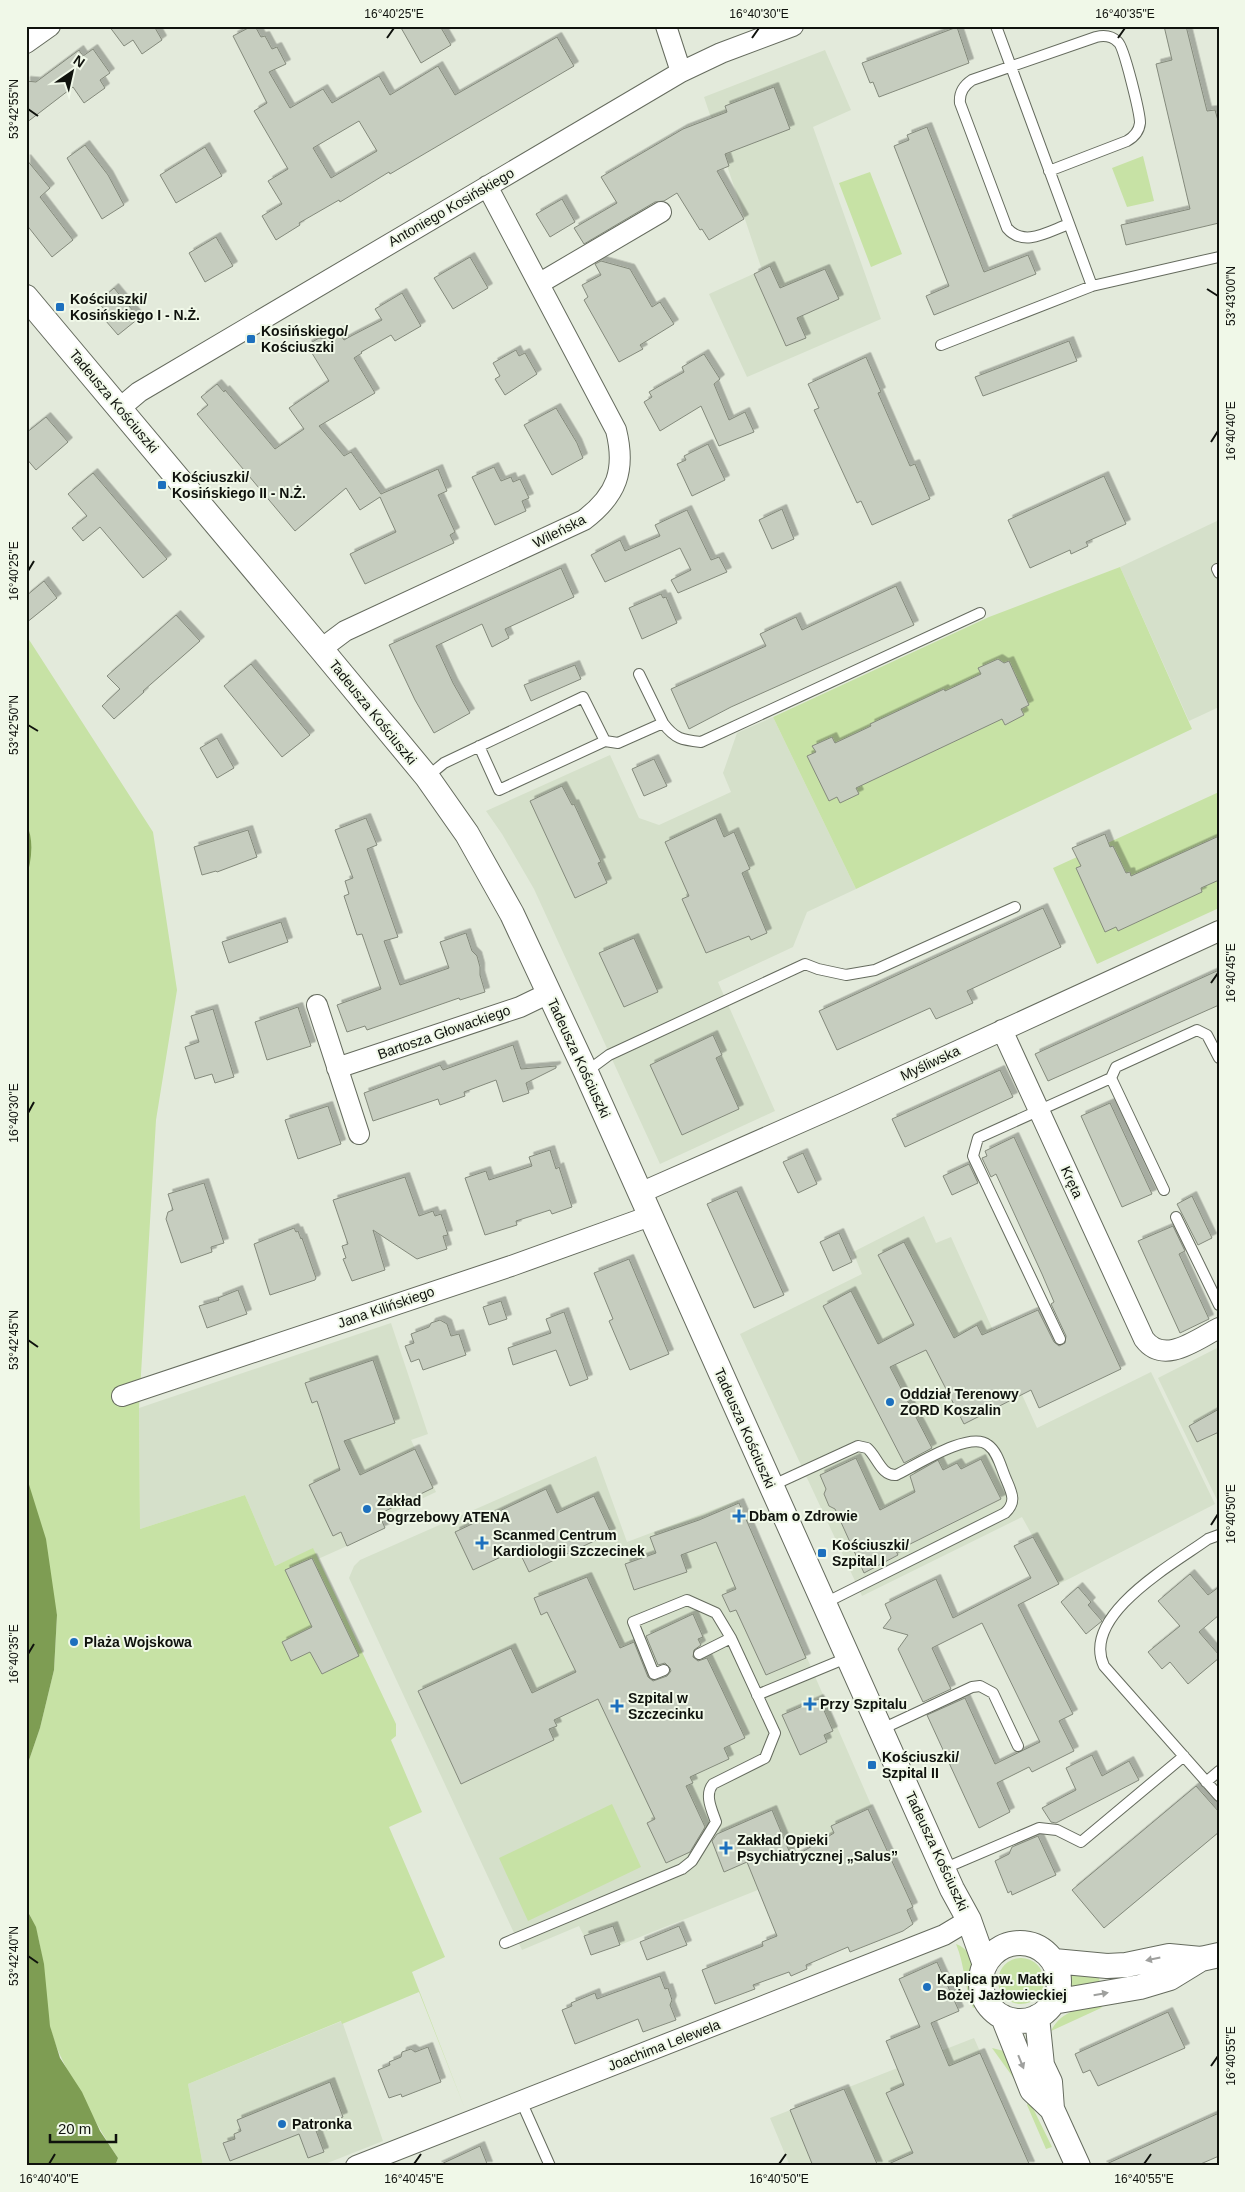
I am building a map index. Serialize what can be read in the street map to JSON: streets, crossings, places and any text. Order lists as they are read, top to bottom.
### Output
{
  "streets": {
    "street": [
      "Antoniego Kosińskiego",
      "Tadeusza Kościuszki",
      "Wileńska",
      "Bartosza Głowackiego",
      "Myśliwska",
      "Kręta",
      "Jana Kilińskiego",
      "Joachima Lelewela"
    ]
  },
  "crossings": [
    ["Antoniego Kosińskiego", "Tadeusza Kościuszki"],
    ["Antoniego Kosińskiego", "Wileńska"],
    ["Tadeusza Kościuszki", "Wileńska"],
    ["Tadeusza Kościuszki", "Bartosza Głowackiego"],
    ["Tadeusza Kościuszki", "Myśliwska"],
    ["Tadeusza Kościuszki", "Jana Kilińskiego"],
    ["Tadeusza Kościuszki", "Joachima Lelewela"],
    ["Myśliwska", "Kręta"]
  ],
  "places": {
    "transit": [
      "Kościuszki/ Kosińskiego I - N.Ż.",
      "Kosińskiego/ Kościuszki",
      "Kościuszki/ Kosińskiego II - N.Ż.",
      "Kościuszki/ Szpital I",
      "Kościuszki/ Szpital II"
    ],
    "other": [
      "Oddział Terenowy ZORD Koszalin",
      "Zakład Pogrzebowy ATENA",
      "Plaża Wojskowa",
      "Kaplica pw. Matki Bożej Jazłowieckiej",
      "Patronka"
    ],
    "health": [
      "Dbam o Zdrowie",
      "Scanmed Centrum Kardiologii Szczecinek",
      "Przy Szpitalu",
      "Szpital w Szczecinku",
      "Zakład Opieki Psychiatrycznej „Salus”"
    ]
  },
  "scale_bar": "20 m",
  "north": "top right",
  "coordinates": [
    "16°40'25\"E",
    "16°40'30\"E",
    "16°40'35\"E",
    "53°42'55\"N",
    "53°43'00\"N",
    "16°40'40\"E",
    "53°42'50\"N",
    "16°40'45\"E",
    "53°42'45\"N",
    "16°40'50\"E",
    "53°42'40\"N",
    "16°40'55\"E"
  ]
}
